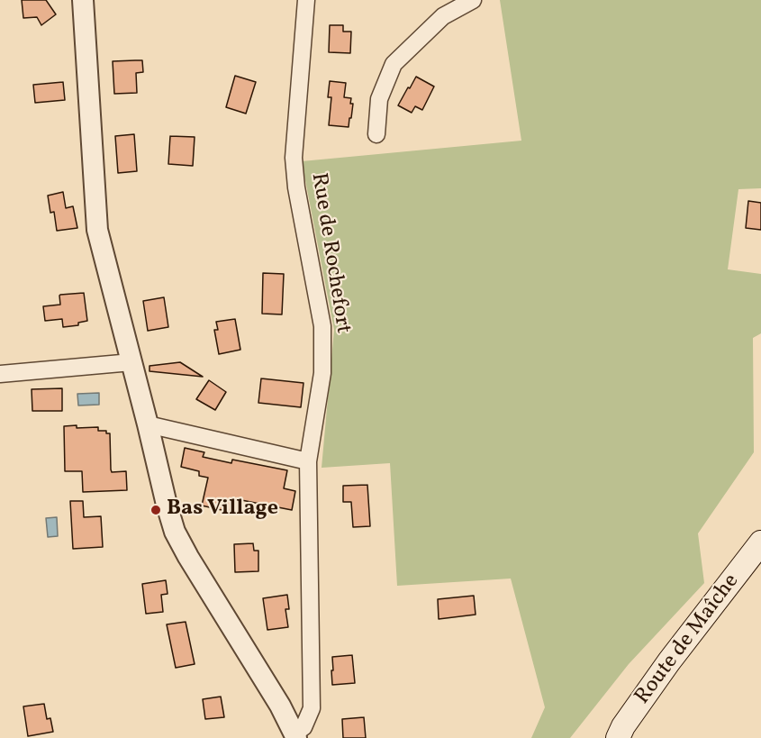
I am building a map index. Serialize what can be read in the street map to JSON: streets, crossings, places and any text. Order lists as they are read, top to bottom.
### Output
{
  "streets": {
    "main road": ["Route de Maîche"],
    "street": ["Rue de Rochefort"]
  },
  "places": ["Bas Village"]
}
